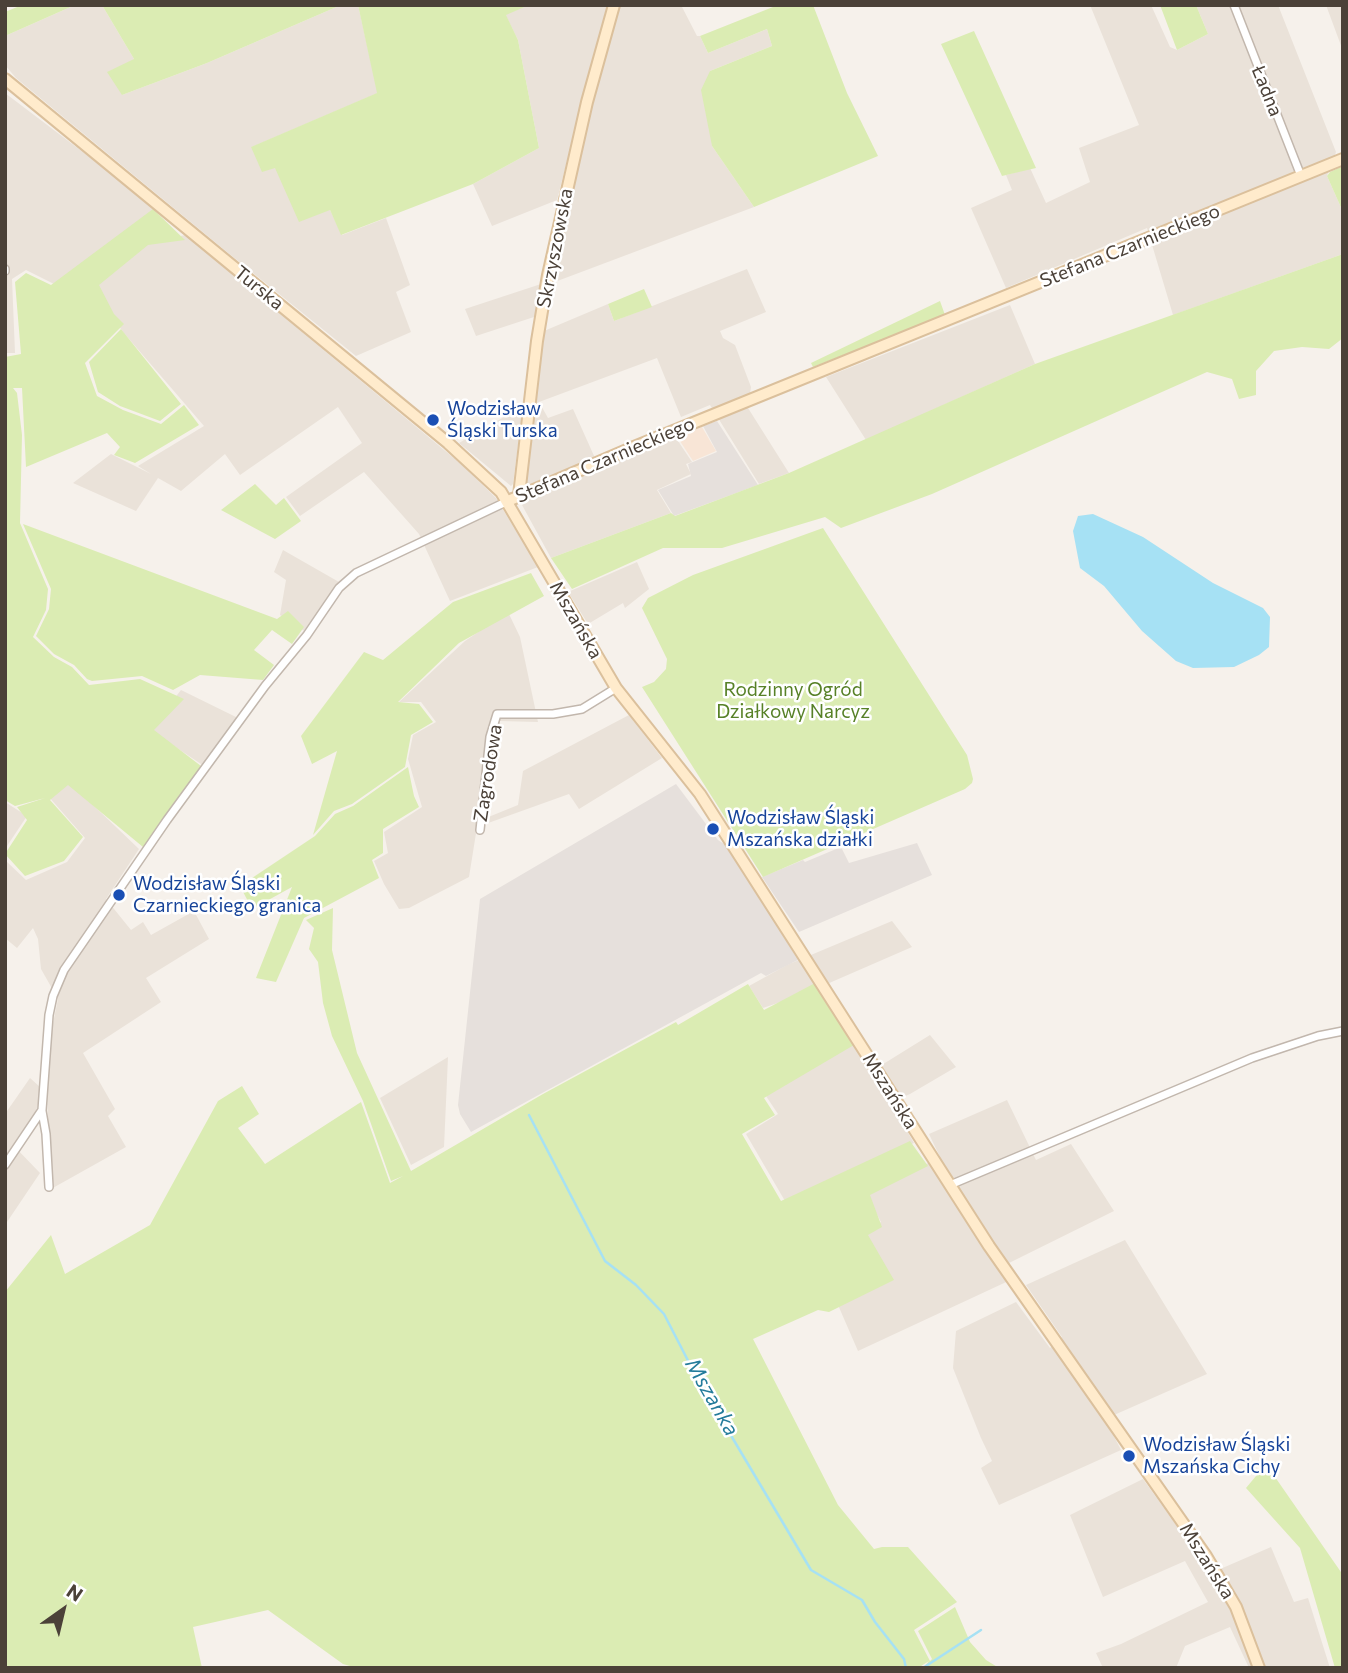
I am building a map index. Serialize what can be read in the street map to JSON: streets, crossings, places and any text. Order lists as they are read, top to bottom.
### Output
{
  "streets": {
    "street": [
      "Ładna",
      "Stefana Czarnieckiego",
      "Skrzyszowska",
      "Turska",
      "Mszańska",
      "Zagrodowa"
    ]
  },
  "crossings": [
    ["Ładna", "Stefana Czarnieckiego"],
    ["Stefana Czarnieckiego", "Skrzyszowska"],
    ["Stefana Czarnieckiego", "Turska"],
    ["Turska", "Mszańska"],
    ["Mszańska", "Zagrodowa"]
  ],
  "water": ["Mszanka"],
  "parks": ["Rodzinny Ogród Działkowy Narcyz"],
  "places": [
    "Wodzisław Śląski Turska",
    "Wodzisław Śląski Mszańska działki",
    "Wodzisław Śląski Czarnieckiego granica",
    "Wodzisław Śląski Mszańska Cichy"
  ],
  "north": "top right"
}
